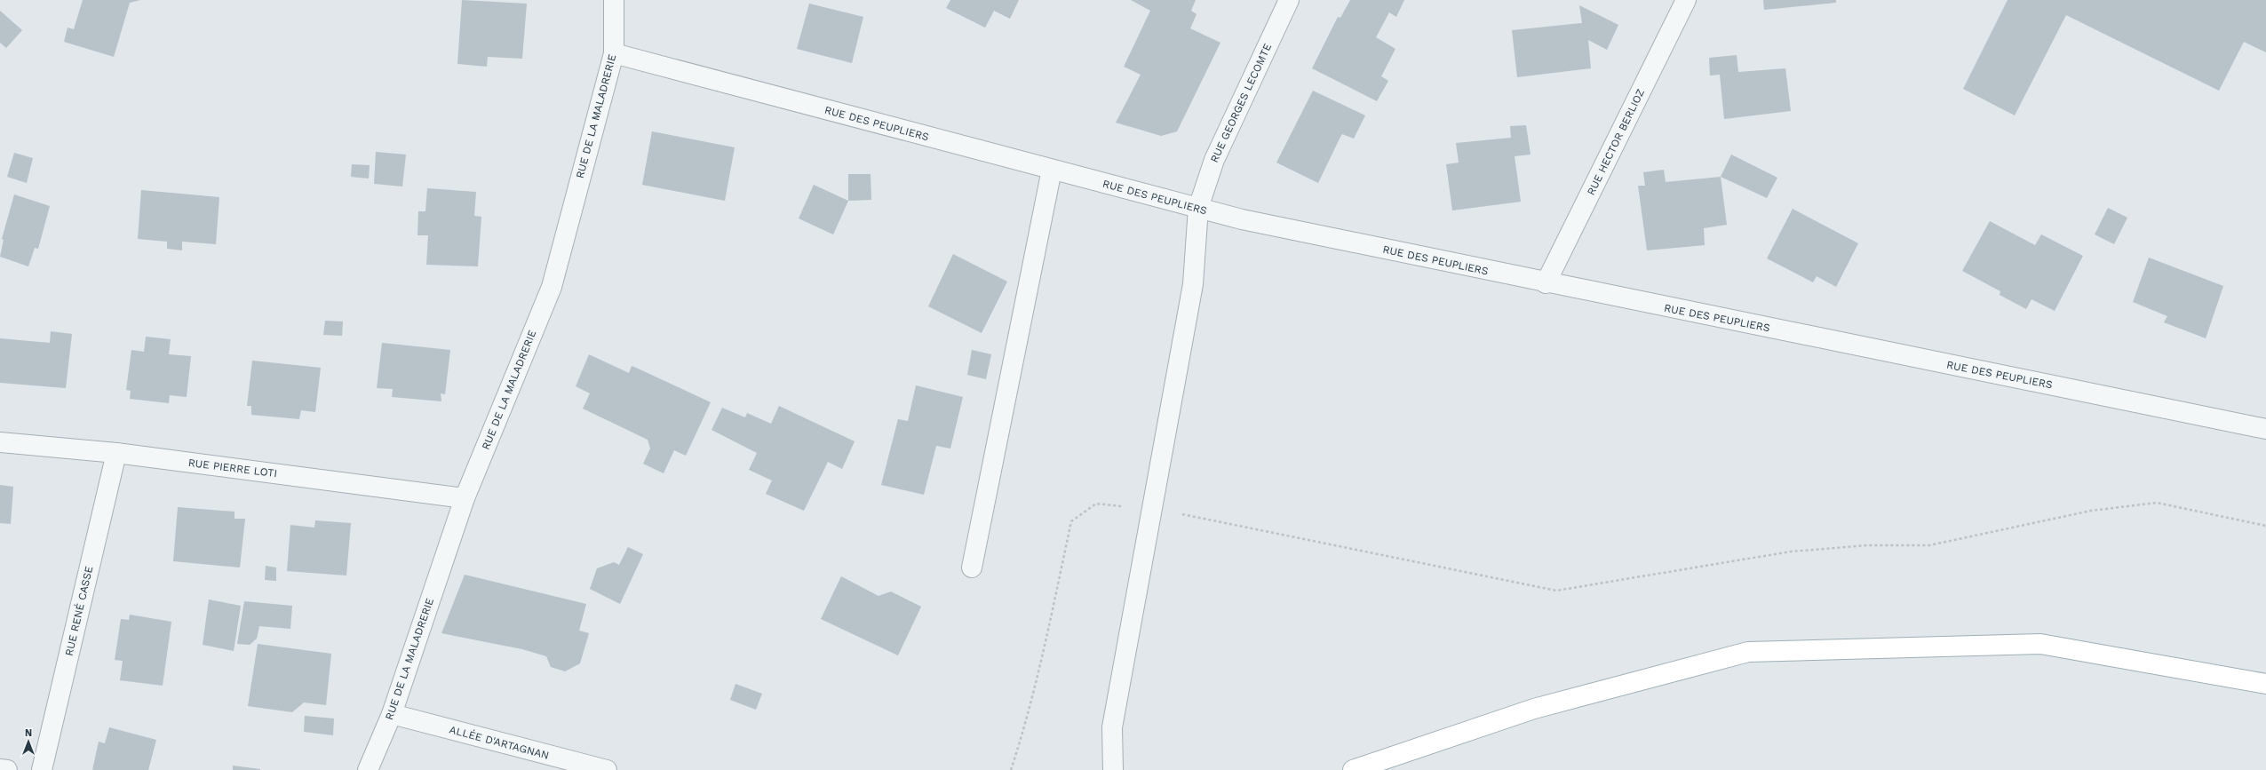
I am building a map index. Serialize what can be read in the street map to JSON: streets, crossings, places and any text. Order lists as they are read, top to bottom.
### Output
{
  "streets": {
    "street": [
      "RUE GEORGES LECOMTE",
      "RUE DE LA MALADRERIE",
      "RUE DES PEUPLIERS",
      "RUE HECTOR BERLIOZ",
      "RUE PIERRE LOTI",
      "RUE RENÉ CASSE",
      "ALLÉE D'ARTAGNAN"
    ]
  },
  "crossings": [
    ["RUE GEORGES LECOMTE", "RUE DES PEUPLIERS"],
    ["RUE DE LA MALADRERIE", "RUE DES PEUPLIERS"],
    ["RUE DE LA MALADRERIE", "RUE PIERRE LOTI"],
    ["RUE DE LA MALADRERIE", "ALLÉE D'ARTAGNAN"],
    ["RUE DES PEUPLIERS", "RUE HECTOR BERLIOZ"],
    ["RUE PIERRE LOTI", "RUE RENÉ CASSE"]
  ],
  "north": "top"
}
